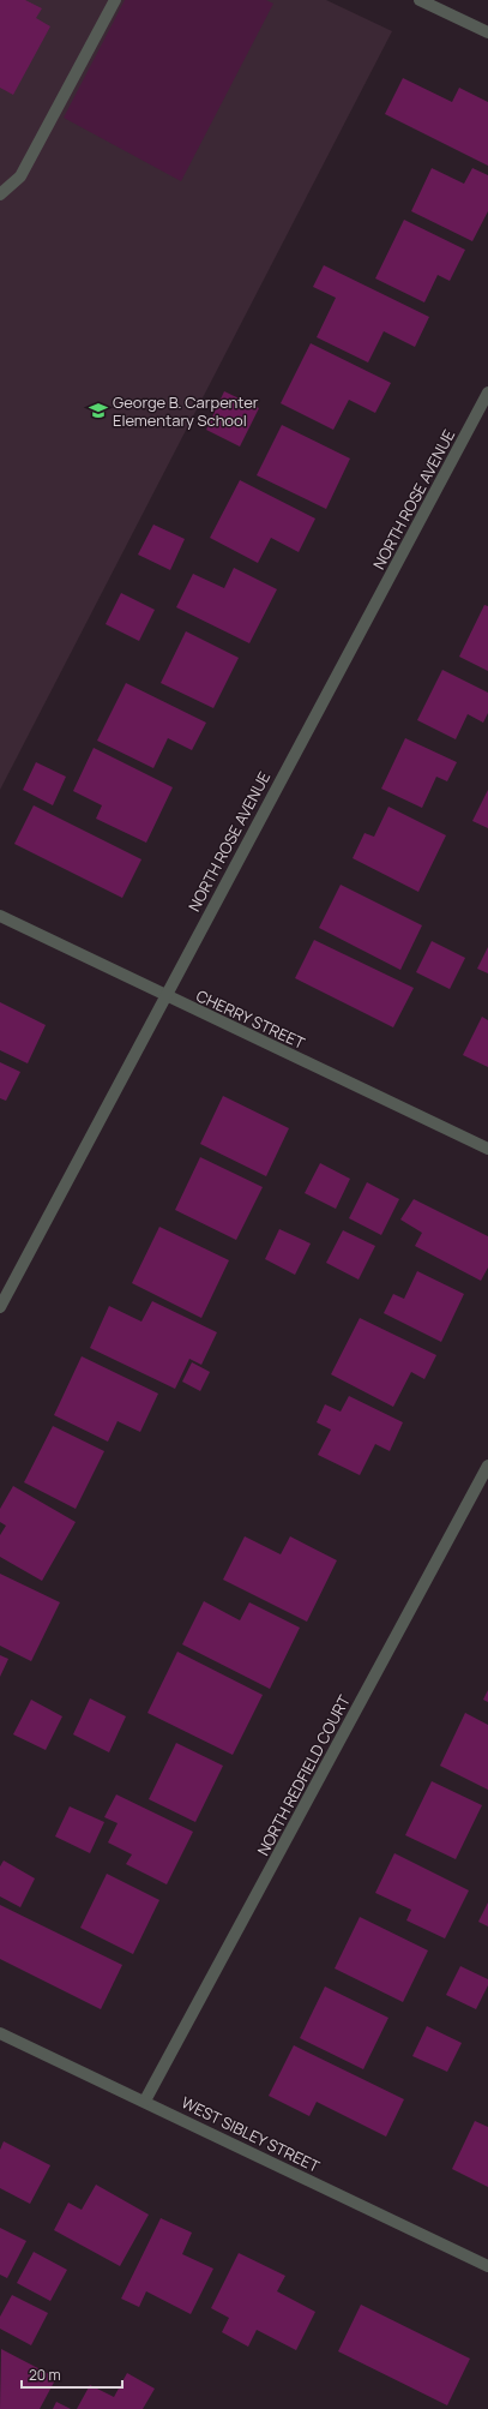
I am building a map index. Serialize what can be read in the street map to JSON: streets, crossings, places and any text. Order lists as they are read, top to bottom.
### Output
{
  "streets": {
    "street": [
      "NORTH ROSE AVENUE",
      "CHERRY STREET",
      "NORTH REDFIELD COURT",
      "WEST SIBLEY STREET"
    ]
  },
  "crossings": [
    ["NORTH ROSE AVENUE", "CHERRY STREET"],
    ["NORTH REDFIELD COURT", "WEST SIBLEY STREET"]
  ],
  "places": {
    "school or university": ["George B. Carpenter Elementary School"]
  },
  "scale_bar": "20 m"
}
